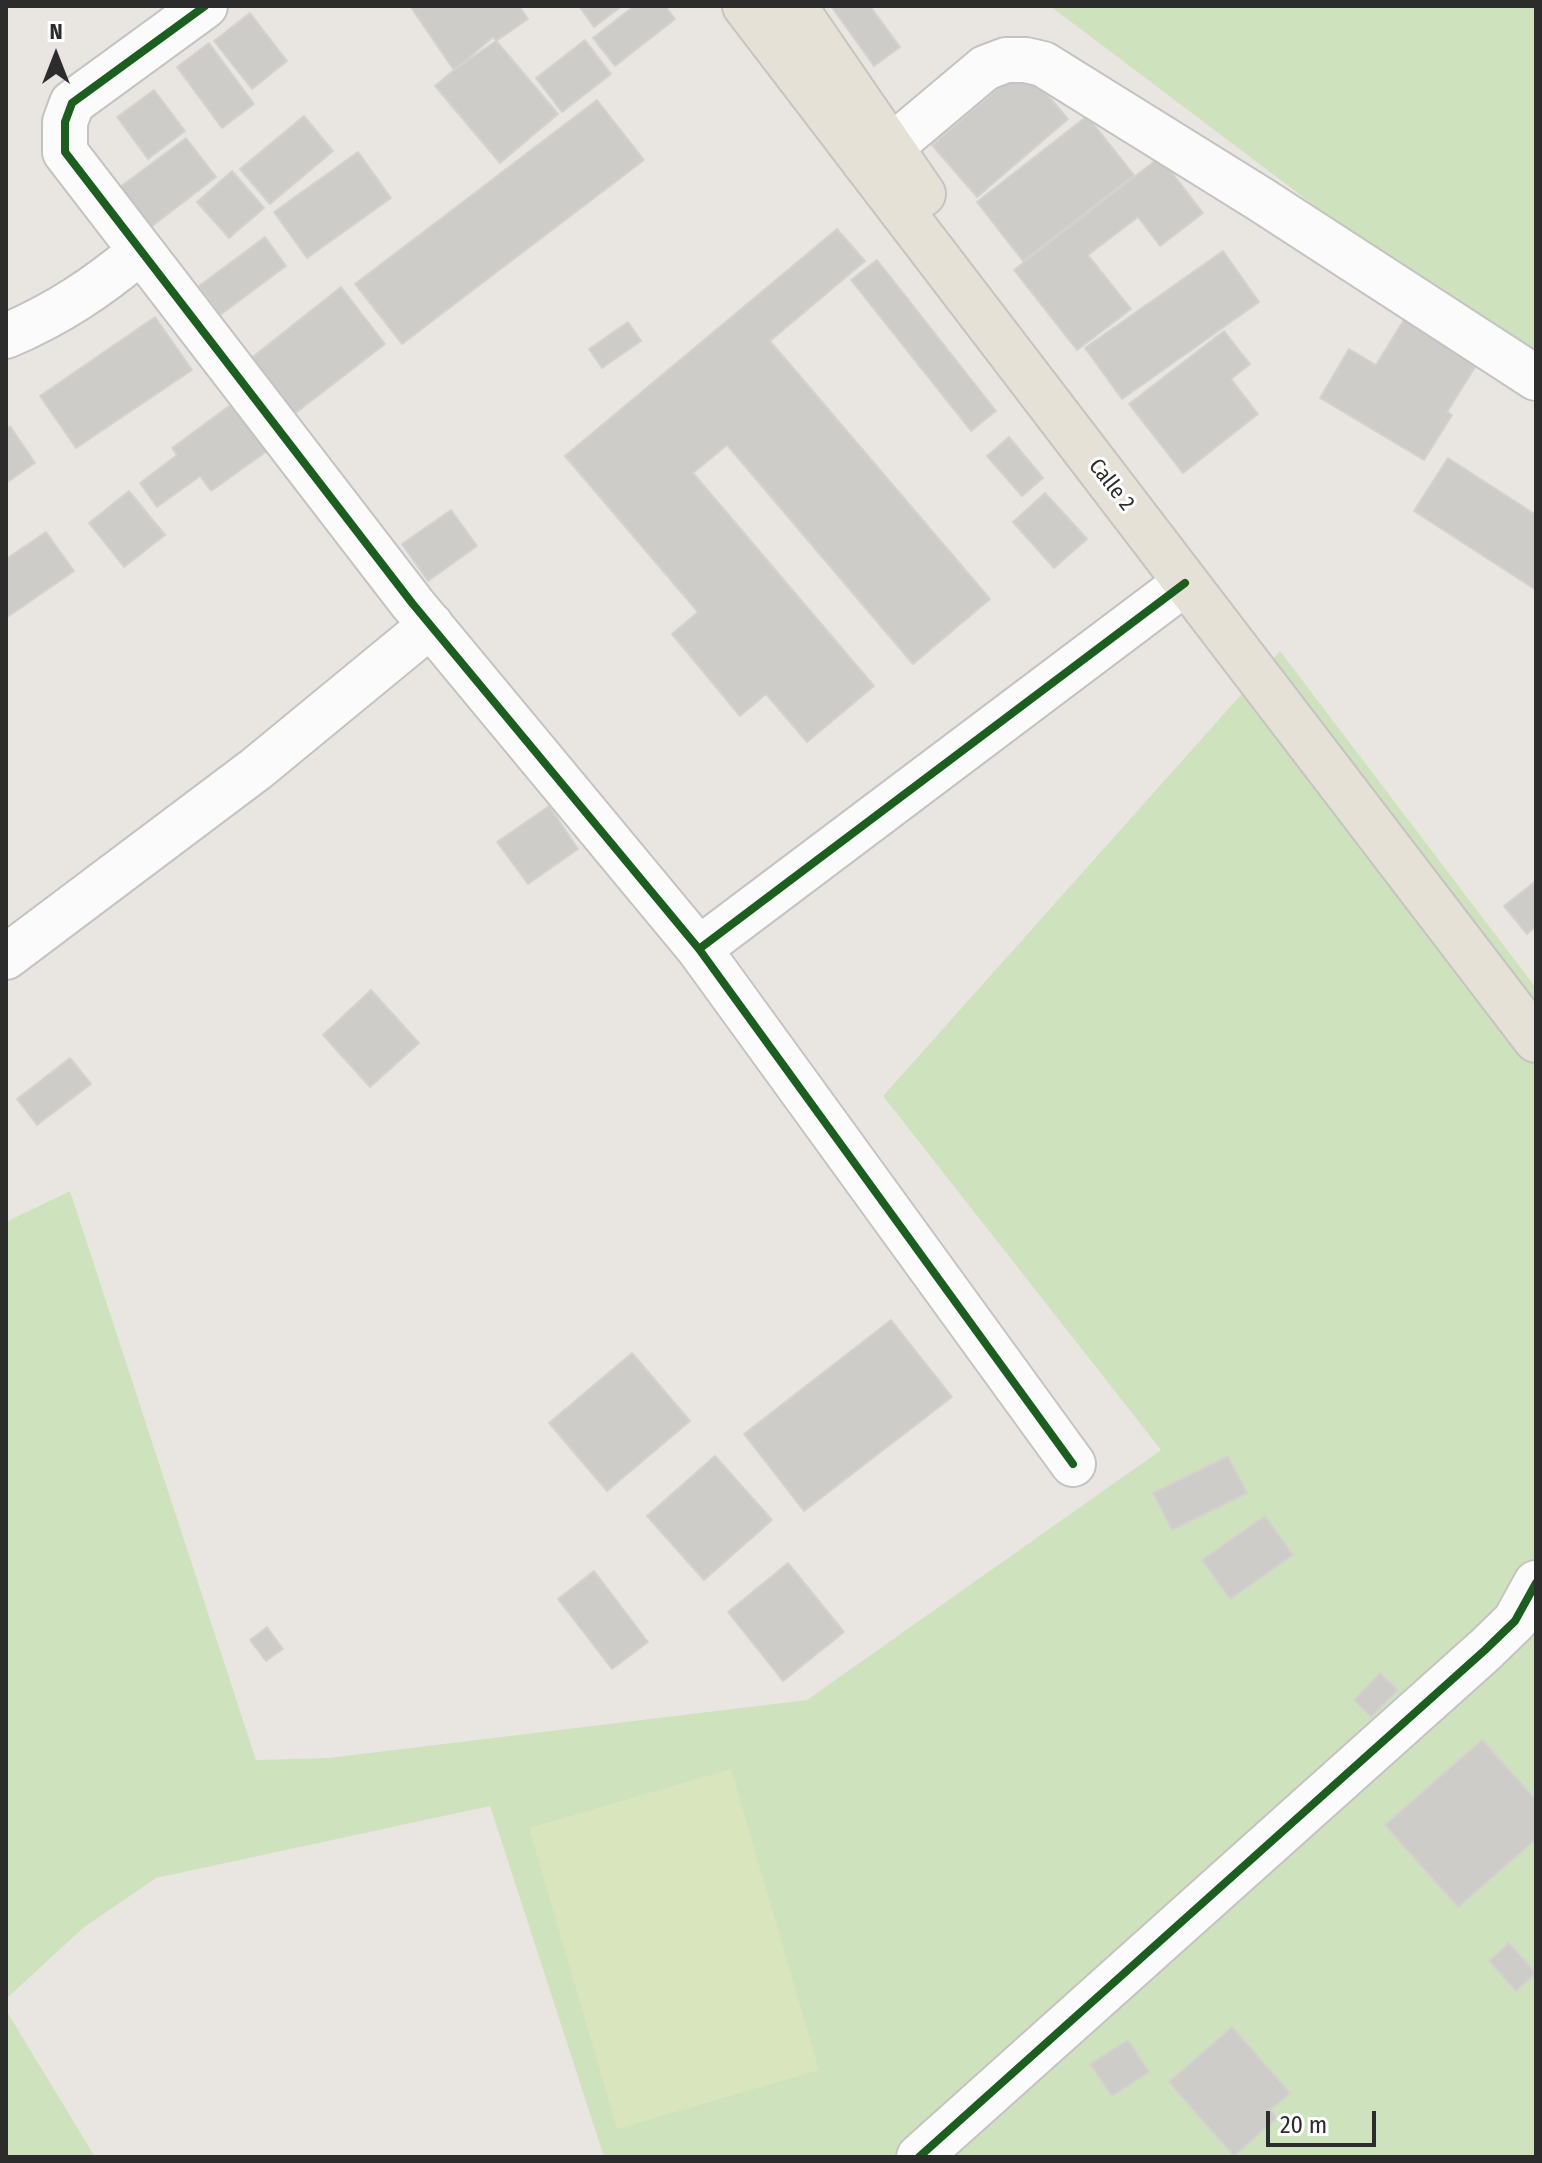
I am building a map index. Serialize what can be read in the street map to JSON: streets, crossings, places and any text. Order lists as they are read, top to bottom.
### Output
{
  "streets": {
    "main road": ["Calle 2"]
  },
  "scale_bar": "20 m",
  "north": "top"
}
